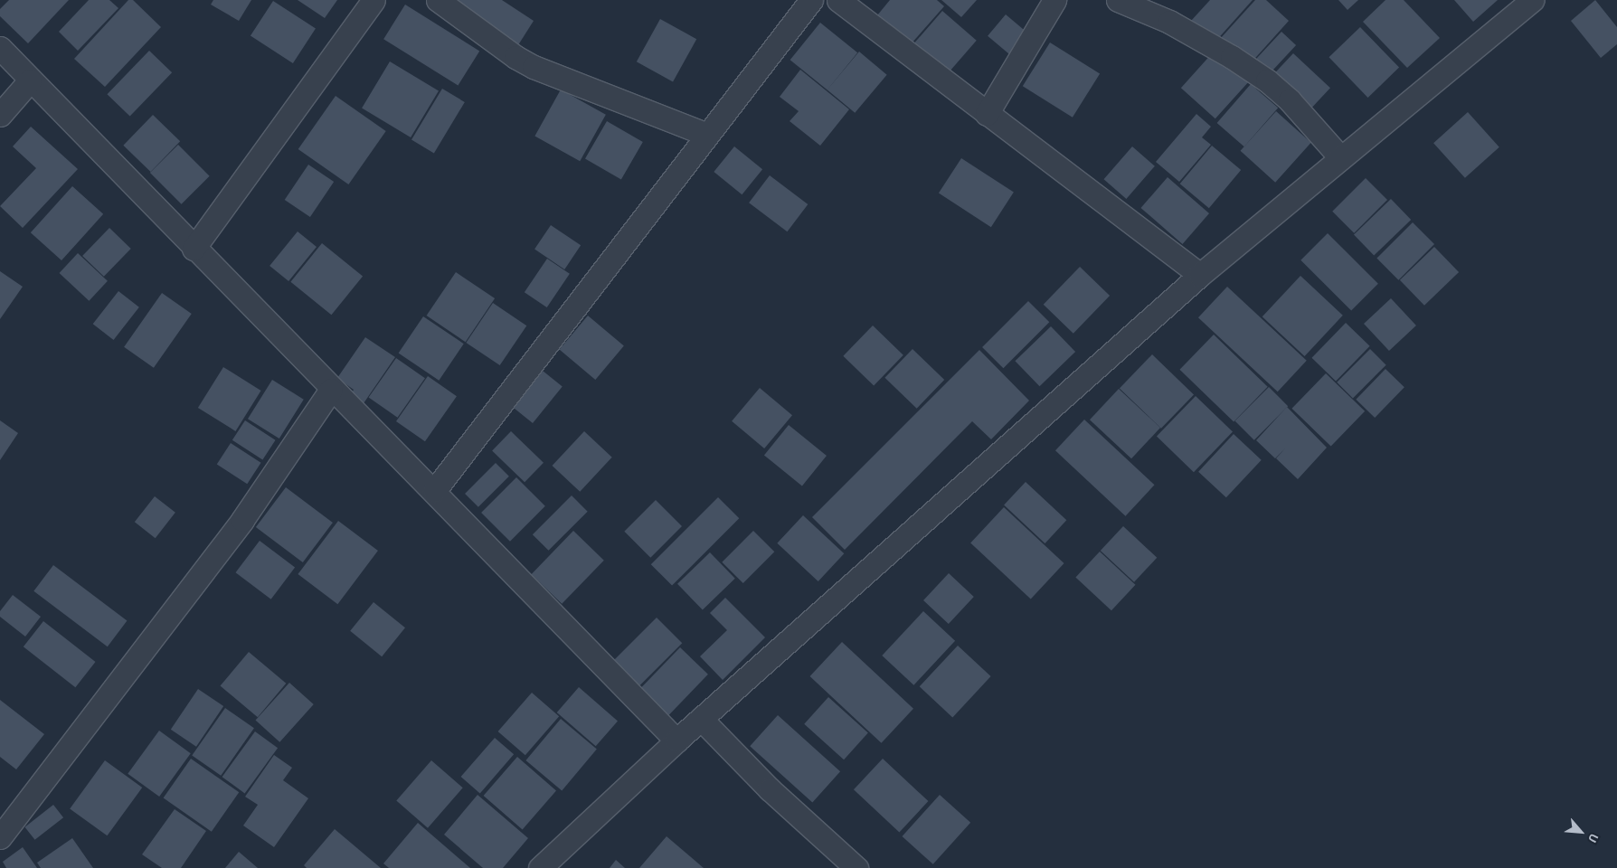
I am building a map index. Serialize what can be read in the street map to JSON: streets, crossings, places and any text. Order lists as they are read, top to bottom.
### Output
{
  "north": "bottom right"
}
